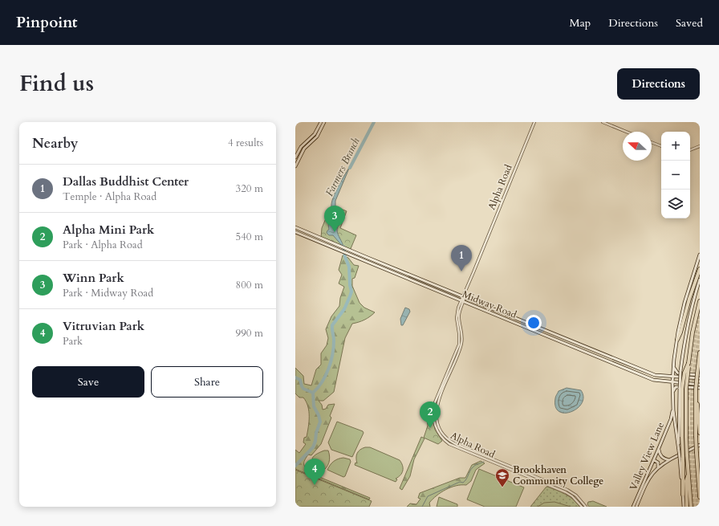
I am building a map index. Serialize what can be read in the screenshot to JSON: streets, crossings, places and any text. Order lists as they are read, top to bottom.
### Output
{
  "streets": {
    "main road": ["Midway Road", "Valley View Lane"],
    "street": ["Alpha Road"]
  },
  "crossings": [
    ["Alpha Road", "Midway Road"]
  ],
  "water": ["Farmers Branch"],
  "places": {
    "school or university": ["Brookhaven Community College"]
  },
  "north": "left",
  "page": {
    "header": "Pinpoint",
    "nav": ["Map", "Directions", "Saved"],
    "title": "Find us",
    "buttons": [
      "Directions",
      ["Save", "Share"]
    ],
    "heading": ["Nearby", "4 results"],
    "map_buttons": ["+", "−"],
    "list": [
      {
        "mark": "1",
        "name": "Dallas Buddhist Center",
        "note": "Temple · Alpha Road",
        "value": "320 m"
      },
      {
        "mark": "2",
        "name": "Alpha Mini Park",
        "note": "Park · Alpha Road",
        "value": "540 m"
      },
      {
        "mark": "3",
        "name": "Winn Park",
        "note": "Park · Midway Road",
        "value": "800 m"
      },
      {
        "mark": "4",
        "name": "Vitruvian Park",
        "note": "Park",
        "value": "990 m"
      }
    ],
    "pins": [
      "3",
      "1",
      "2",
      "4"
    ]
  }
}
